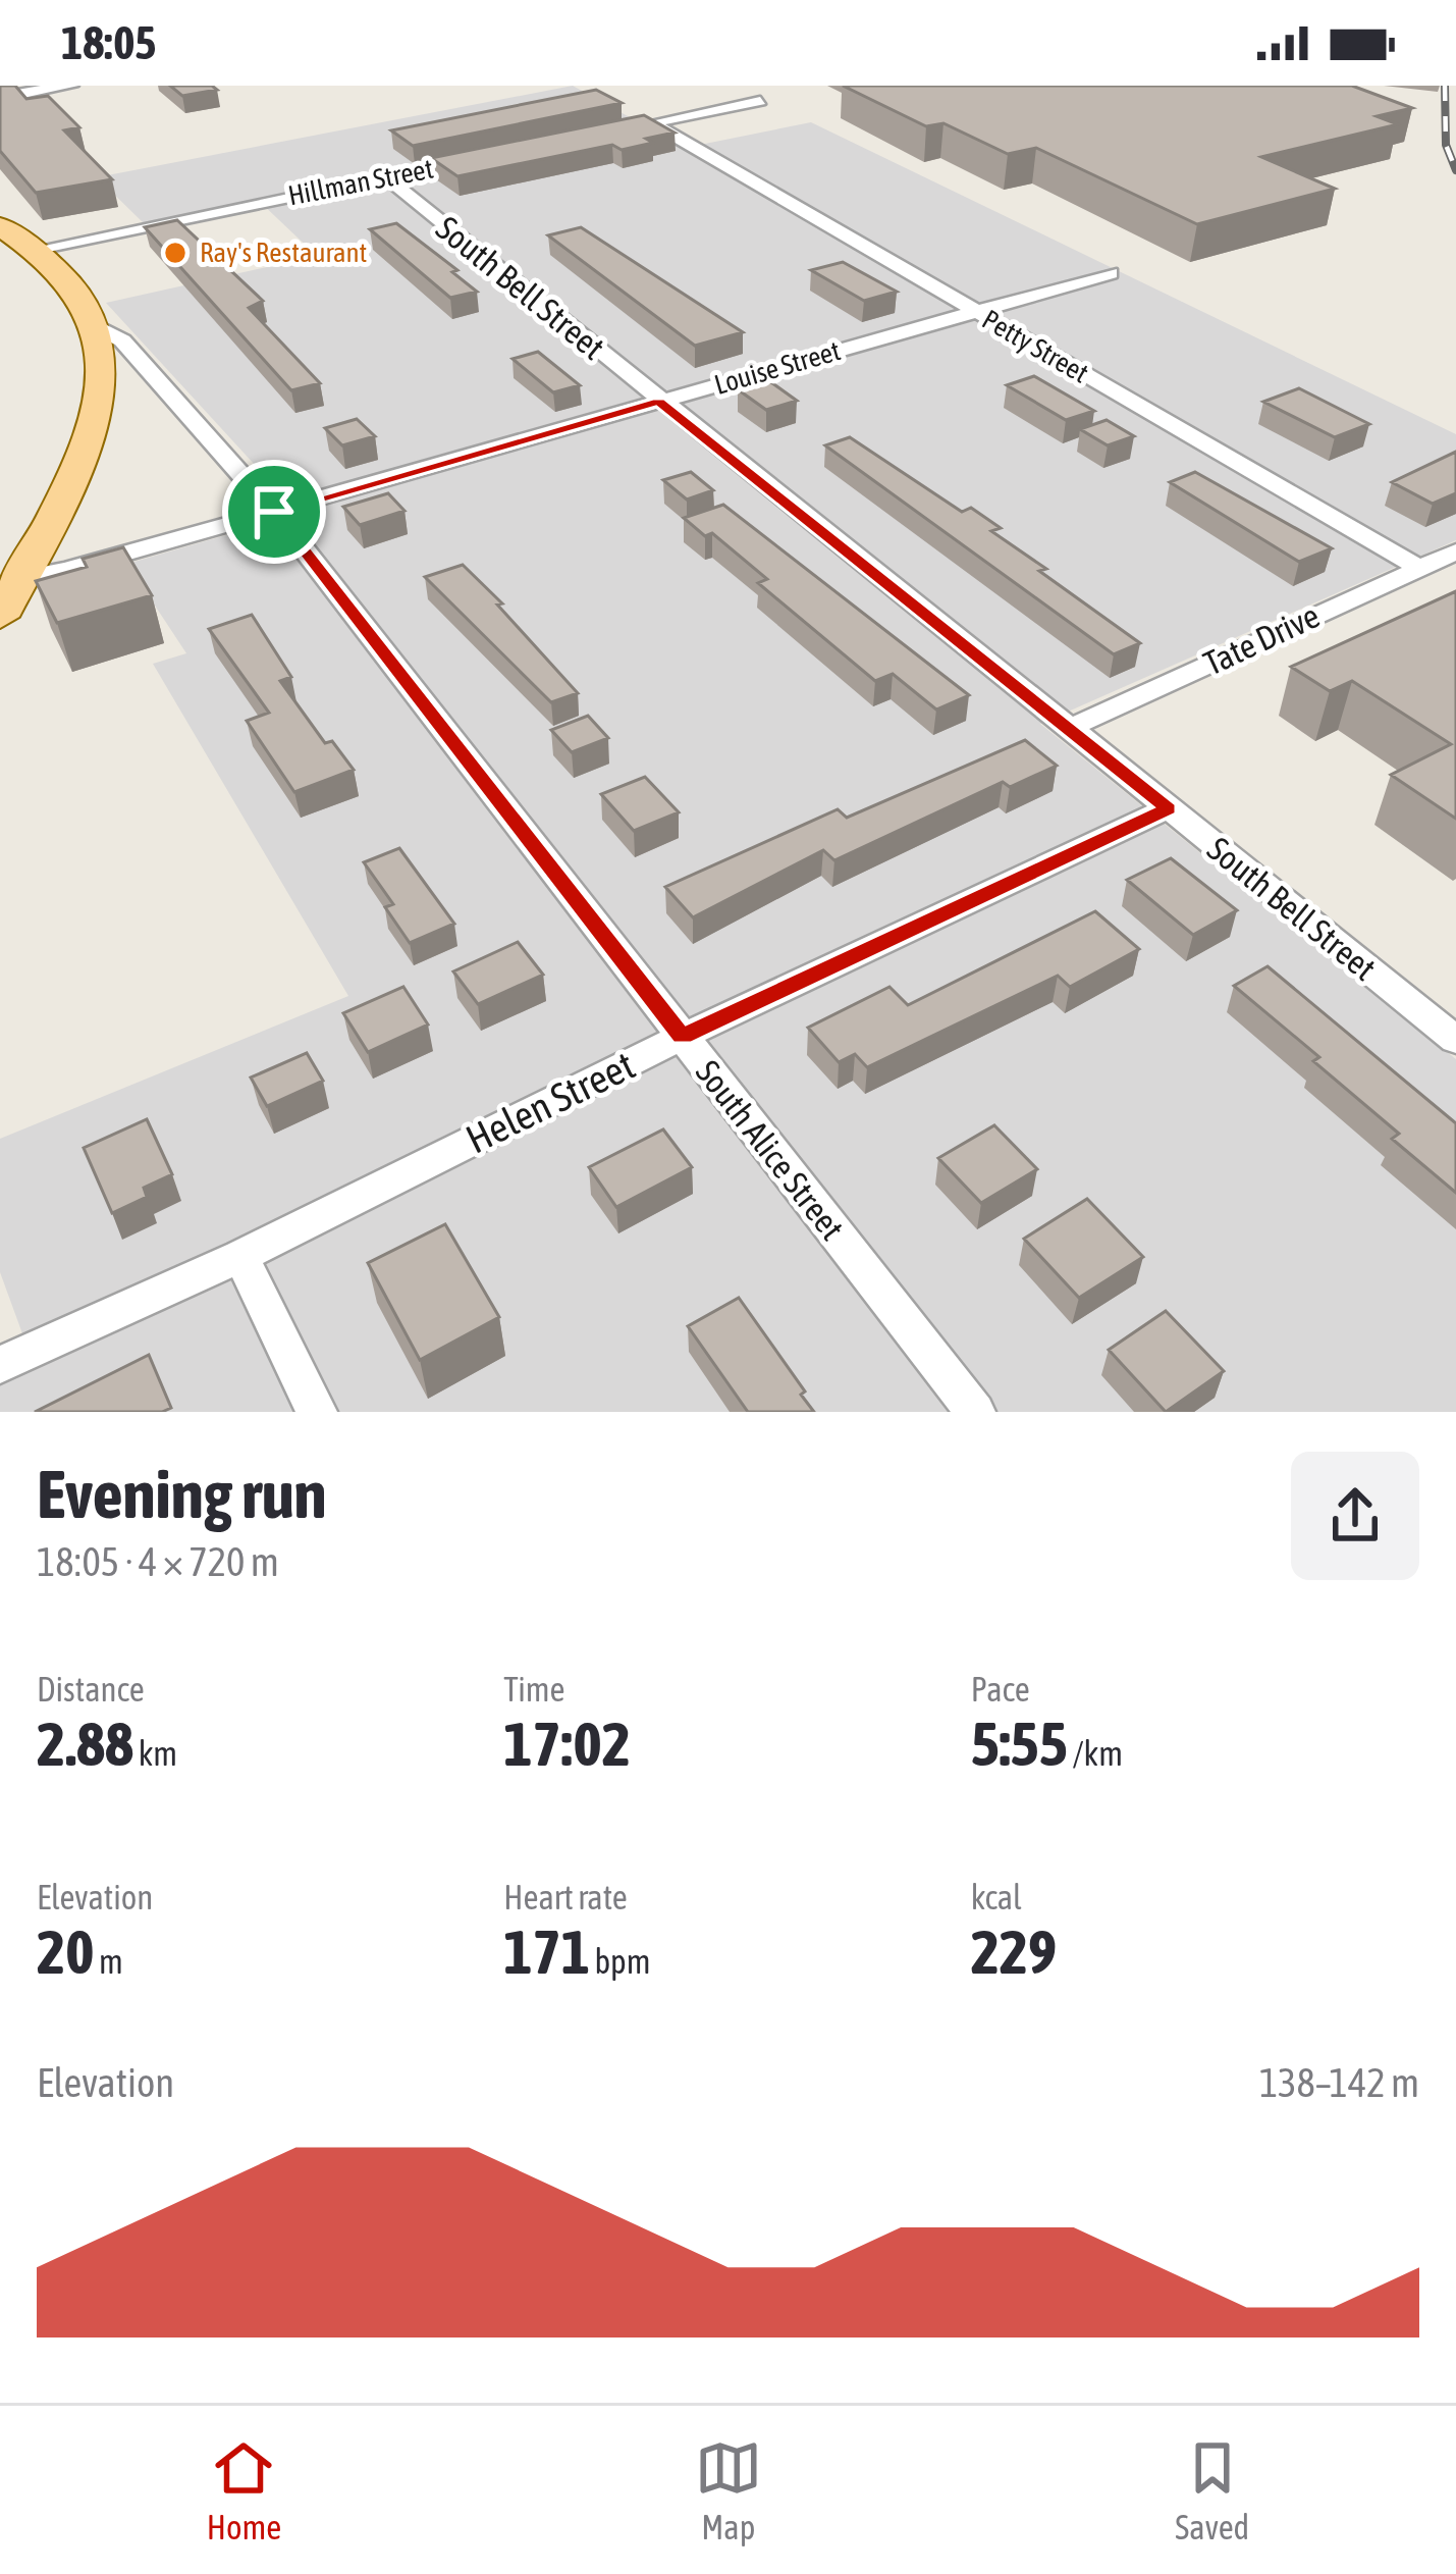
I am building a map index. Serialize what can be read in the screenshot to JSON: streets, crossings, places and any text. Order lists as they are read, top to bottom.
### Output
{
  "streets": {
    "street": [
      "Hillman Street",
      "South Bell Street",
      "Petty Street",
      "Louise Street",
      "Tate Drive",
      "Helen Street",
      "South Alice Street"
    ]
  },
  "crossings": [
    ["Hillman Street", "South Bell Street"],
    ["South Bell Street", "Louise Street"],
    ["South Bell Street", "Tate Drive"],
    ["South Bell Street", "Helen Street"],
    ["Petty Street", "Louise Street"],
    ["Petty Street", "Tate Drive"],
    ["Louise Street", "South Alice Street"],
    ["Helen Street", "South Alice Street"]
  ],
  "places": ["Ray's Restaurant"],
  "page": {
    "status": "18:05",
    "heading": ["Evening run", "18:05 · 4 × 720 m"],
    "stats": [
      ["Distance", "2.88 km"],
      ["Time", "17:02"],
      ["Pace", "5:55 /km"],
      ["Elevation", "20 m"],
      ["Heart rate", "171 bpm"],
      ["kcal", "229"]
    ],
    "chart": ["Elevation", "138–142 m"],
    "tabs": ["Home", "Map", "Saved"]
  }
}
